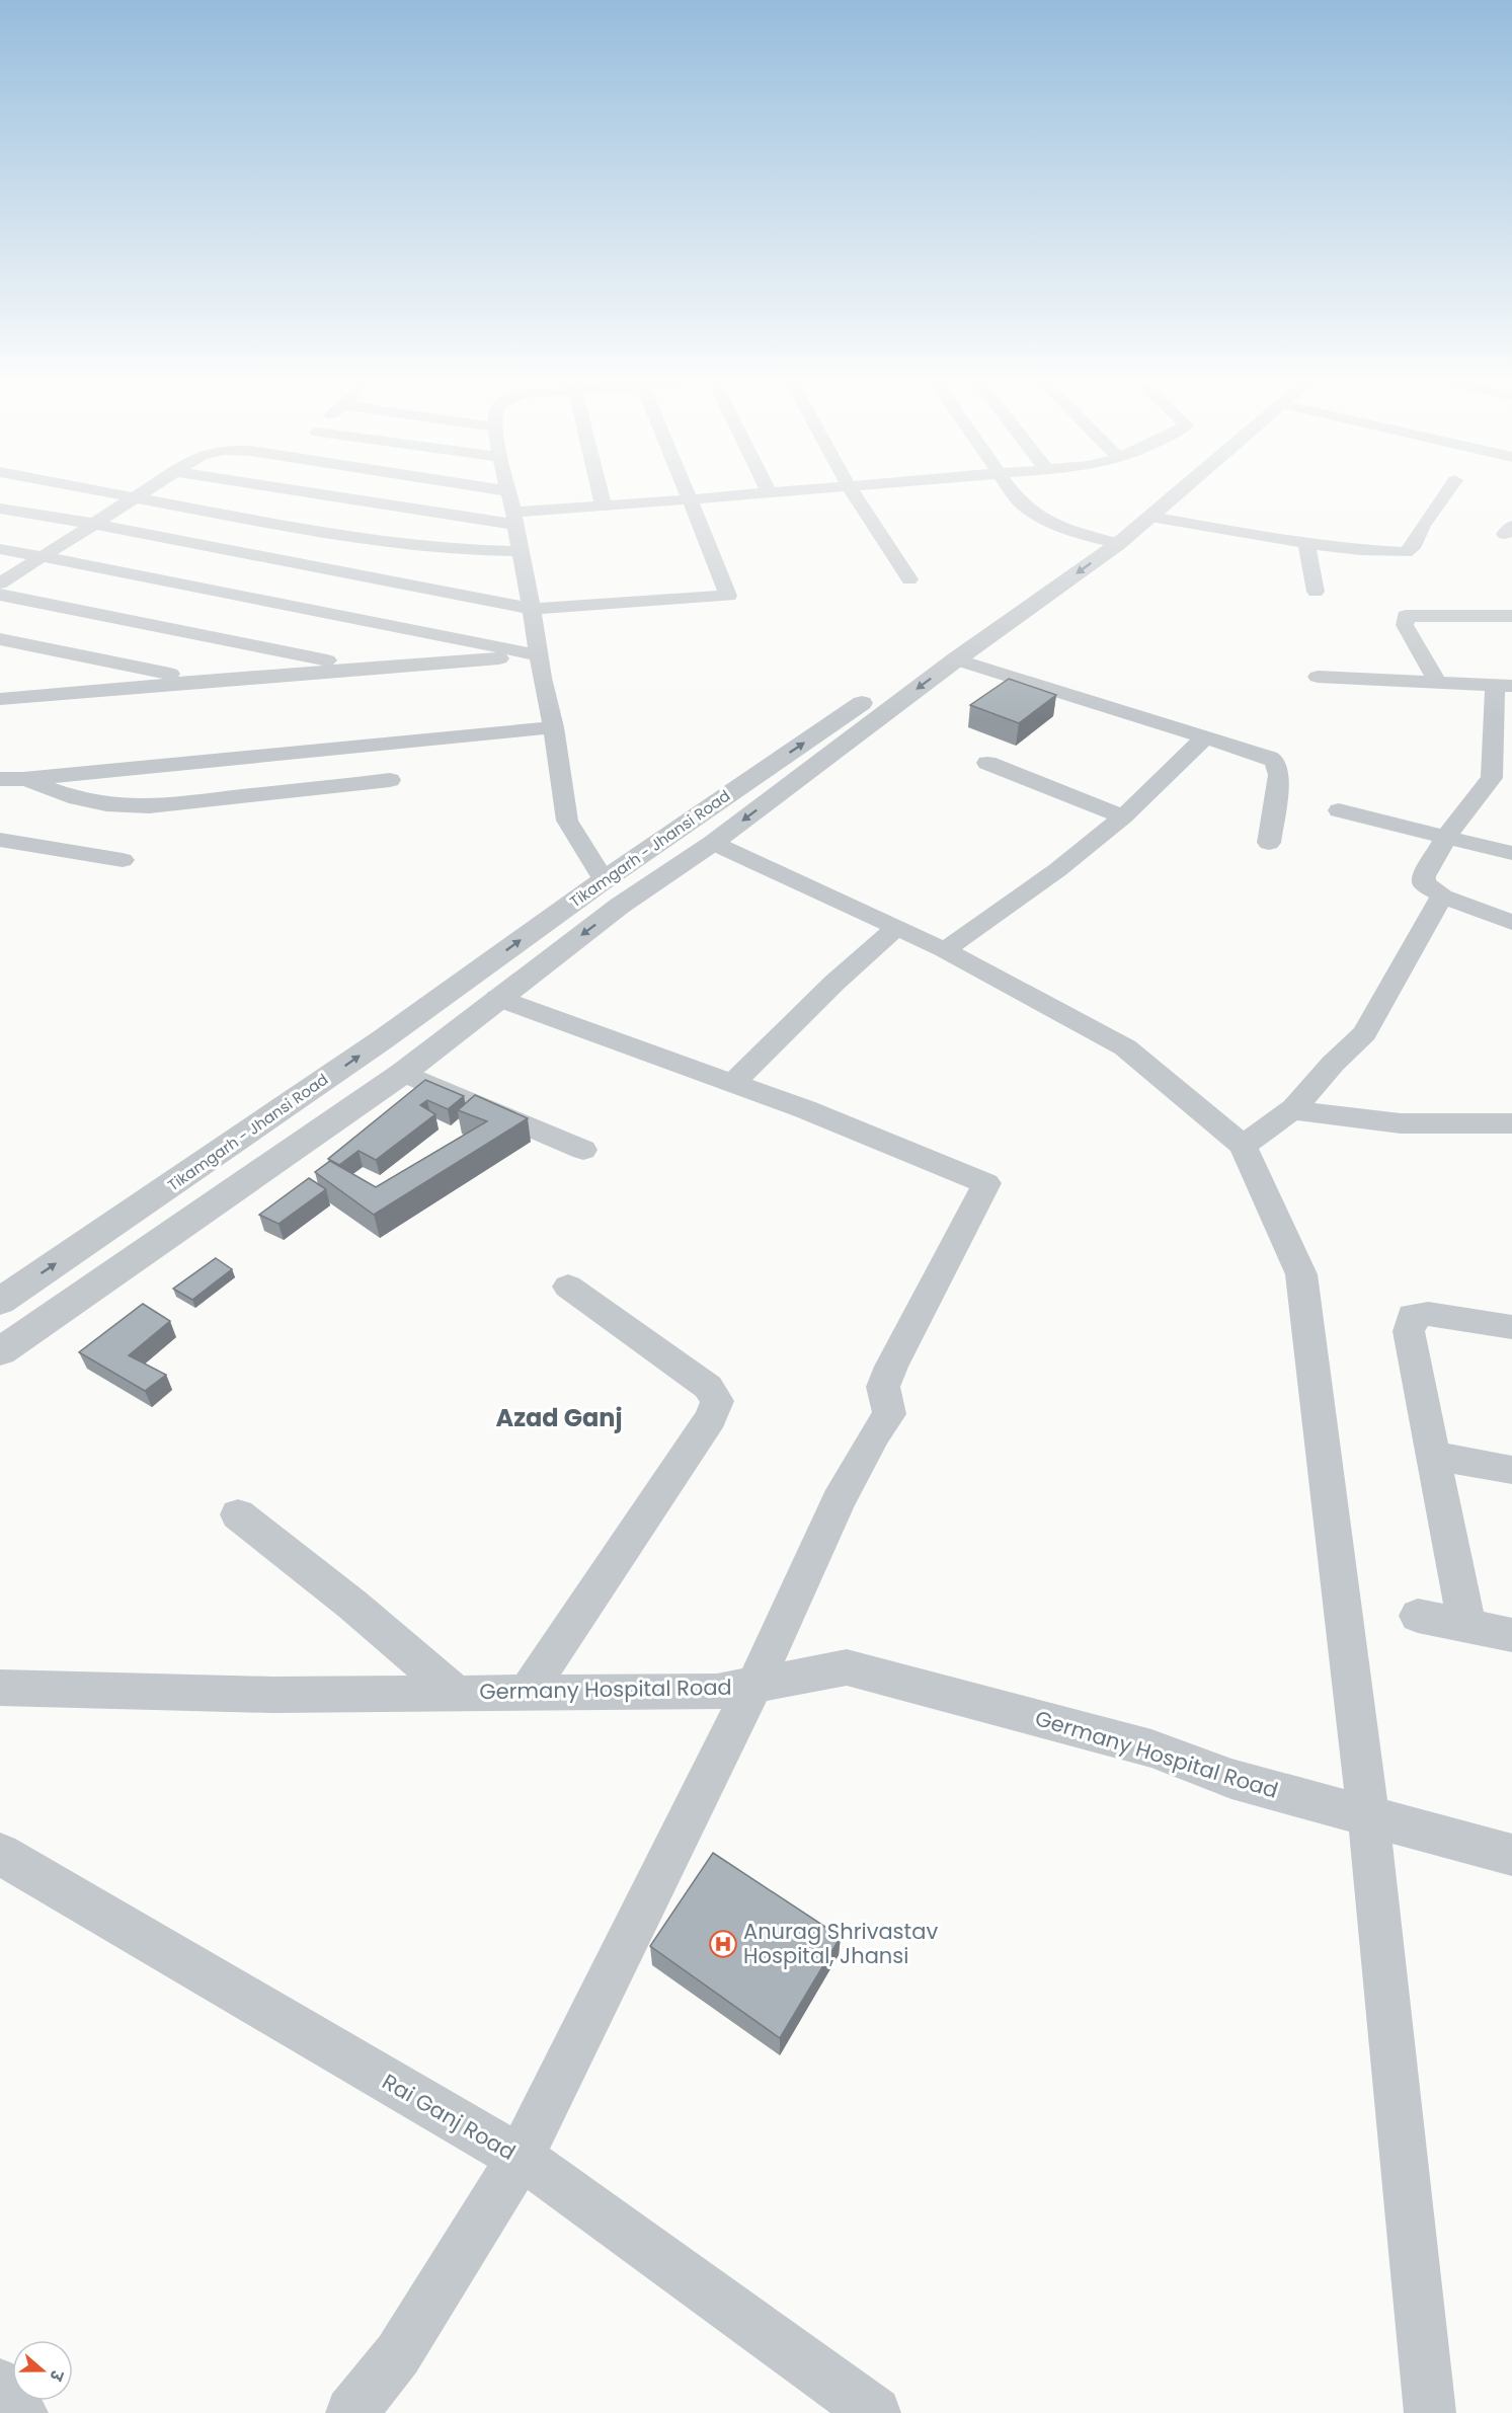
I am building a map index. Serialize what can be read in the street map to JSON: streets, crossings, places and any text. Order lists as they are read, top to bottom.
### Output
{
  "streets": {
    "street": ["Tikamgarh - Jhansi Road", "Germany Hospital Road", "Rai Ganj Road"]
  },
  "districts": ["Azad Ganj"],
  "places": {
    "hospital": ["Anurag Shrivastav Hospital, Jhansi"]
  },
  "north": "right"
}
